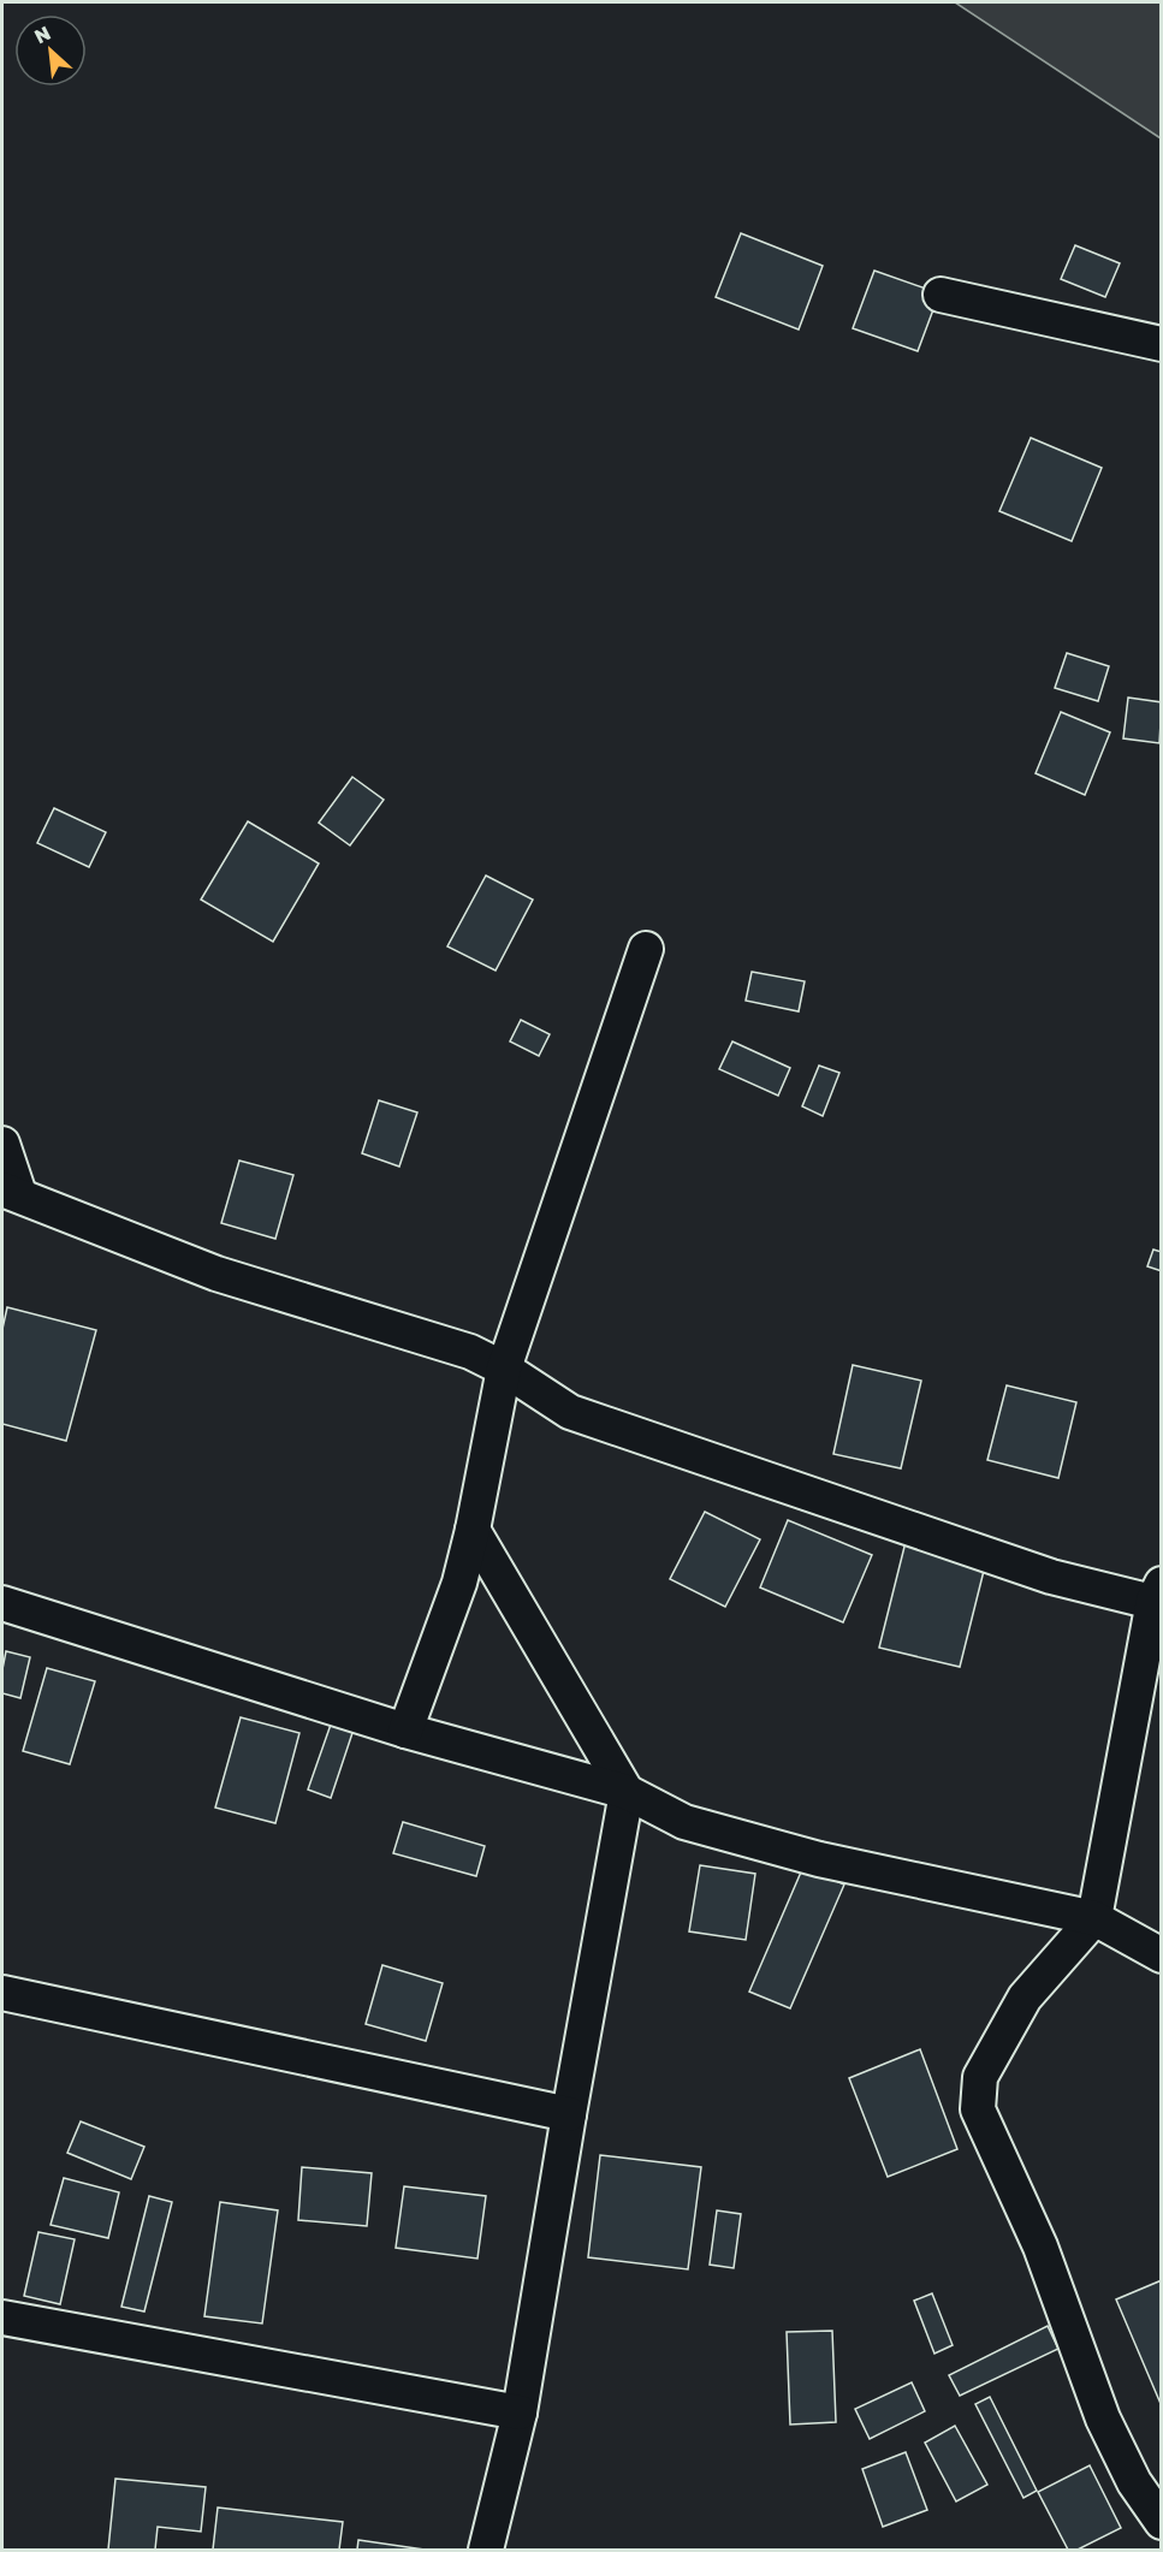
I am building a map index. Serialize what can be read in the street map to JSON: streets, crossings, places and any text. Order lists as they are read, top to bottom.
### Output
{
  "north": "top left"
}
